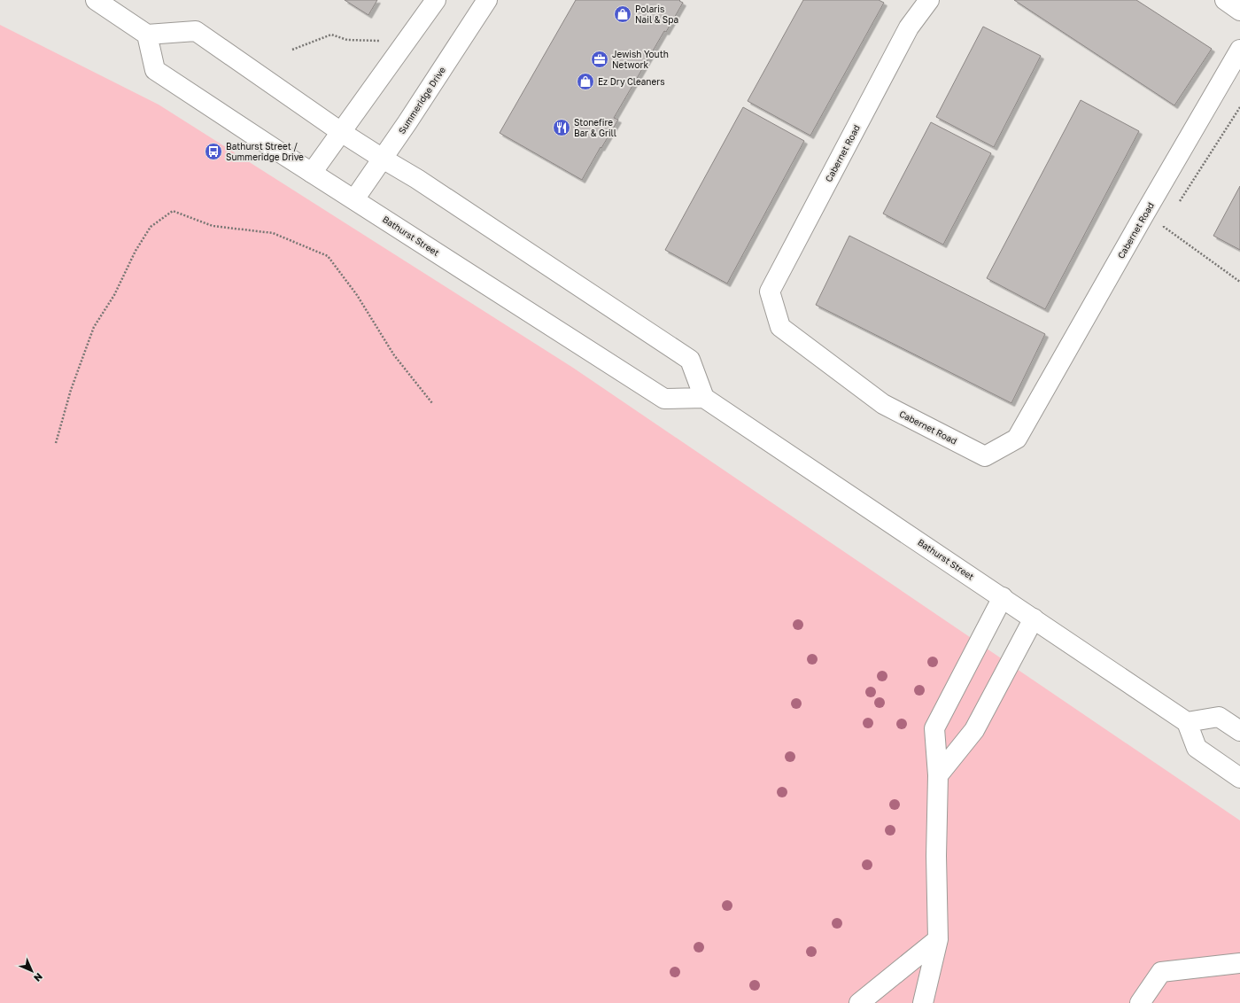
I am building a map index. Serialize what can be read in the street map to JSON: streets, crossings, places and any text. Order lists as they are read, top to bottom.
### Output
{
  "streets": {
    "main road": ["Summeridge Drive", "Cabernet Road", "Bathurst Street"]
  },
  "crossings": [
    ["Summeridge Drive", "Bathurst Street"]
  ],
  "places": {
    "shop": ["Polaris Nail & Spa", "Ez Dry Cleaners"],
    "office": ["Jewish Youth Network"],
    "restaurant": ["Stonefire Bar & Grill"],
    "bus stop": ["Bathurst Street / Summeridge Drive"]
  },
  "north": "bottom right"
}
